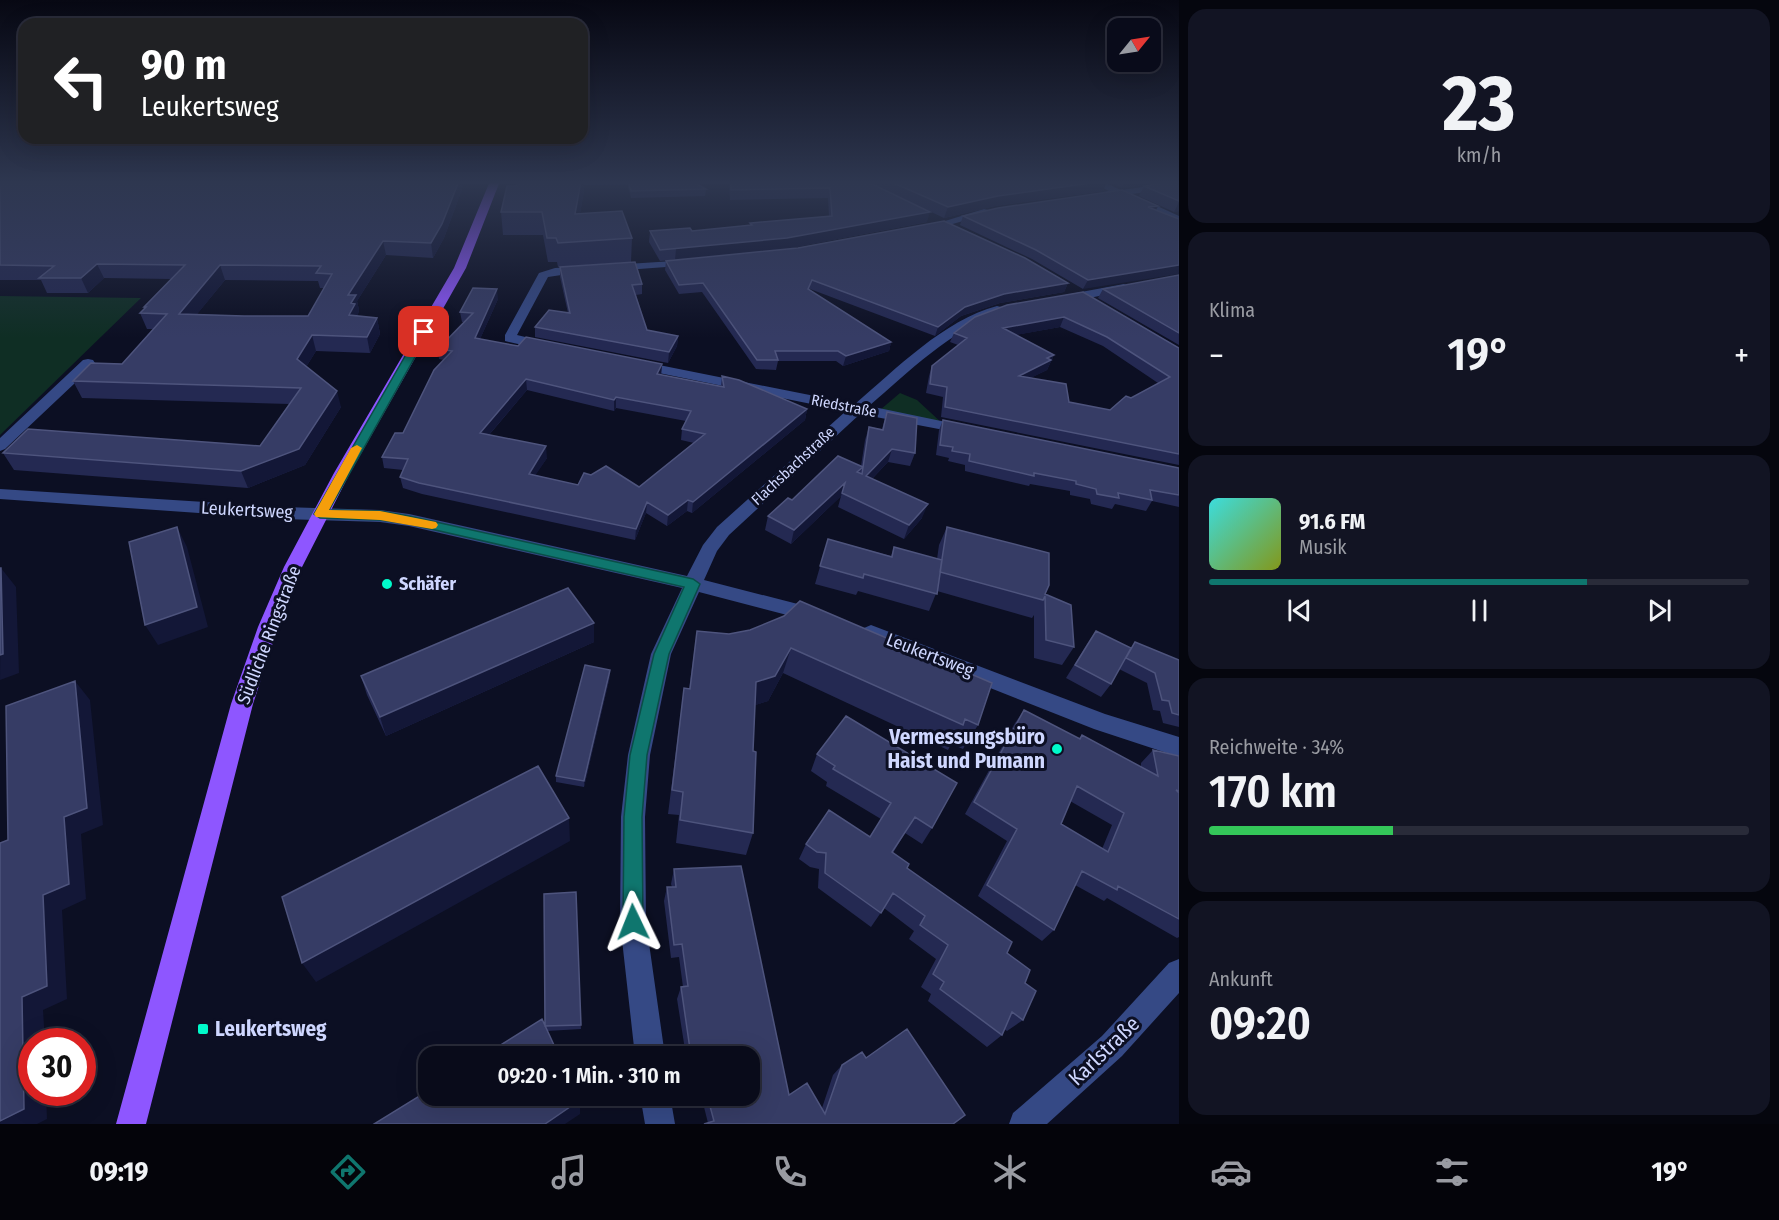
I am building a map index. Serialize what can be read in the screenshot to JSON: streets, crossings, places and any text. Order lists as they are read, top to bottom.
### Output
{
  "streets": {
    "main road": ["Südliche Ringstraße"],
    "street": [
      "Riedstraße",
      "Flachsbachstraße",
      "Leukertsweg",
      "Karlstraße"
    ]
  },
  "crossings": [
    ["Riedstraße", "Flachsbachstraße"],
    ["Flachsbachstraße", "Leukertsweg"],
    ["Leukertsweg", "Südliche Ringstraße"]
  ],
  "places": {
    "other": ["Schäfer", "Vermessungsbüro Haist und Pumann"],
    "transit": ["Leukertsweg"]
  },
  "north": "top right",
  "page": {
    "tile": [
      ["23", "km/h"],
      "Klima",
      ["Reichweite · 34%", "170 km"],
      ["Ankunft", "09:20"]
    ],
    "turn": ["90 m", "Leukertsweg"],
    "heat": ["−", "19°", "+"],
    "song": ["91.6 FM", "Musik"],
    "limit": "30",
    "trip": "09:20 · 1 Min. · 310 m",
    "tabs": ["09:19", "19°"]
  }
}
